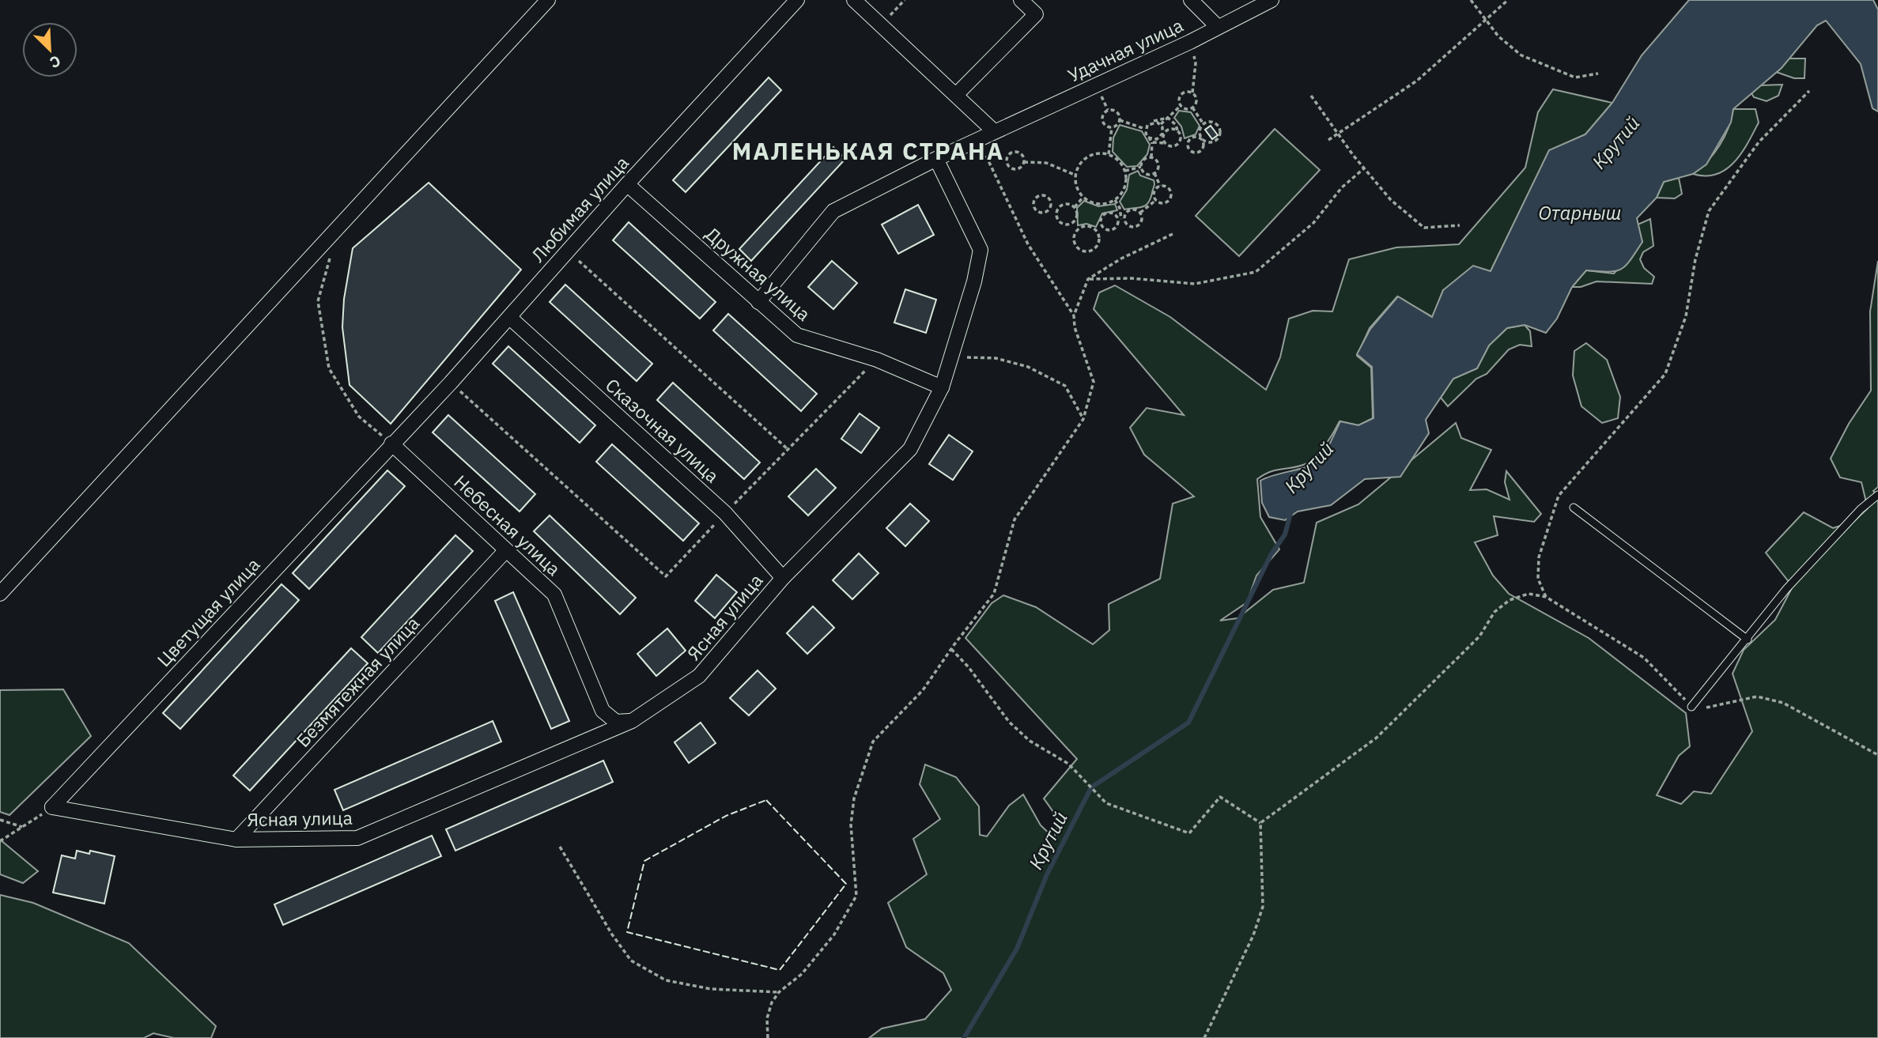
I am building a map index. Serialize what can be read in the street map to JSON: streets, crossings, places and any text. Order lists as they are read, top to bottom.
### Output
{
  "streets": {
    "street": [
      "Удачная улица",
      "Любимая улица",
      "Дружная улица",
      "Сказочная улица",
      "Небесная улица",
      "Цветущая улица",
      "Ясная улица",
      "Безмятежная улица"
    ]
  },
  "crossings": [
    ["Удачная улица", "Дружная улица"],
    ["Удачная улица", "Ясная улица"],
    ["Любимая улица", "Дружная улица"],
    ["Любимая улица", "Сказочная улица"],
    ["Любимая улица", "Небесная улица"],
    ["Любимая улица", "Цветущая улица"],
    ["Дружная улица", "Ясная улица"],
    ["Сказочная улица", "Ясная улица"],
    ["Небесная улица", "Цветущая улица"],
    ["Небесная улица", "Ясная улица"],
    ["Небесная улица", "Безмятежная улица"],
    ["Цветущая улица", "Ясная улица"],
    ["Ясная улица", "Безмятежная улица"]
  ],
  "districts": ["МАЛЕНЬКАЯ СТРАНА"],
  "water": ["Крутий", "Отарныш"],
  "north": "bottom right"
}
